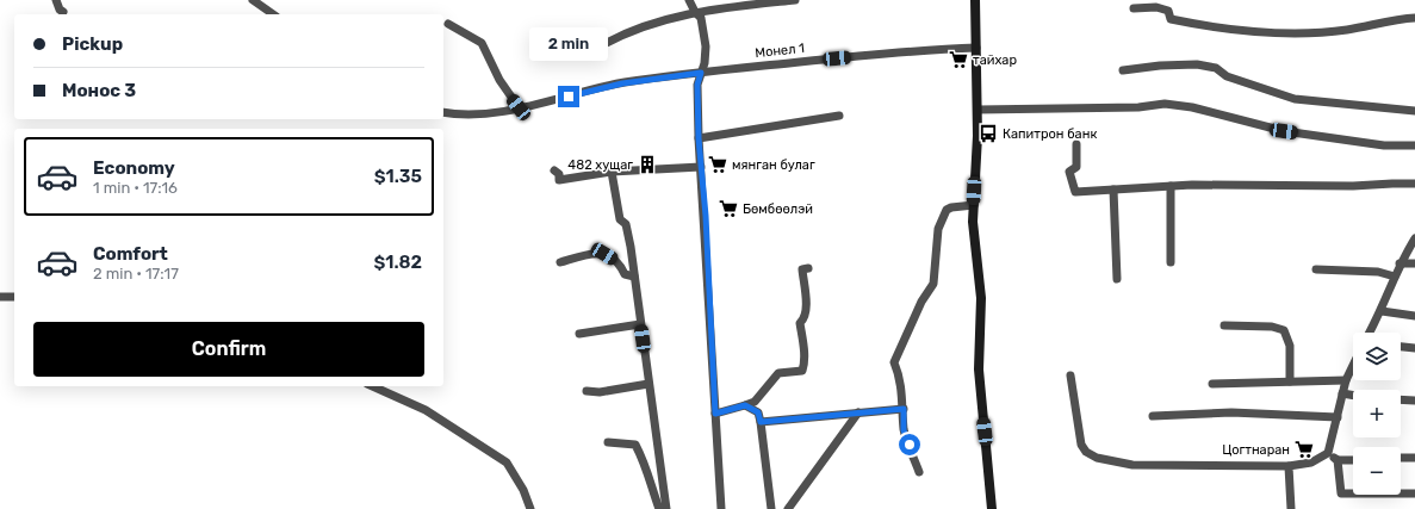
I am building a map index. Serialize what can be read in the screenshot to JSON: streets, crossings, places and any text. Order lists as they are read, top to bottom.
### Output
{
  "streets": {
    "street": ["Монел 1"]
  },
  "places": {
    "supermarket": [
      "тайхар",
      "мянган булаг",
      "Бөмбөөлэй",
      "Цогтнаран"
    ],
    "bus stop": ["Капитрон банк"],
    "building": ["482 хущаг"]
  },
  "page": {
    "banner": ["Pickup", "Монос 3"],
    "bubble": "2 min",
    "list": [
      {
        "name": "Economy",
        "note": "1 min · 17:16",
        "value": "$1.35"
      },
      {
        "name": "Comfort",
        "note": "2 min · 17:17",
        "value": "$1.82"
      }
    ],
    "buttons": "Confirm",
    "map_buttons": ["+", "−"]
  }
}
